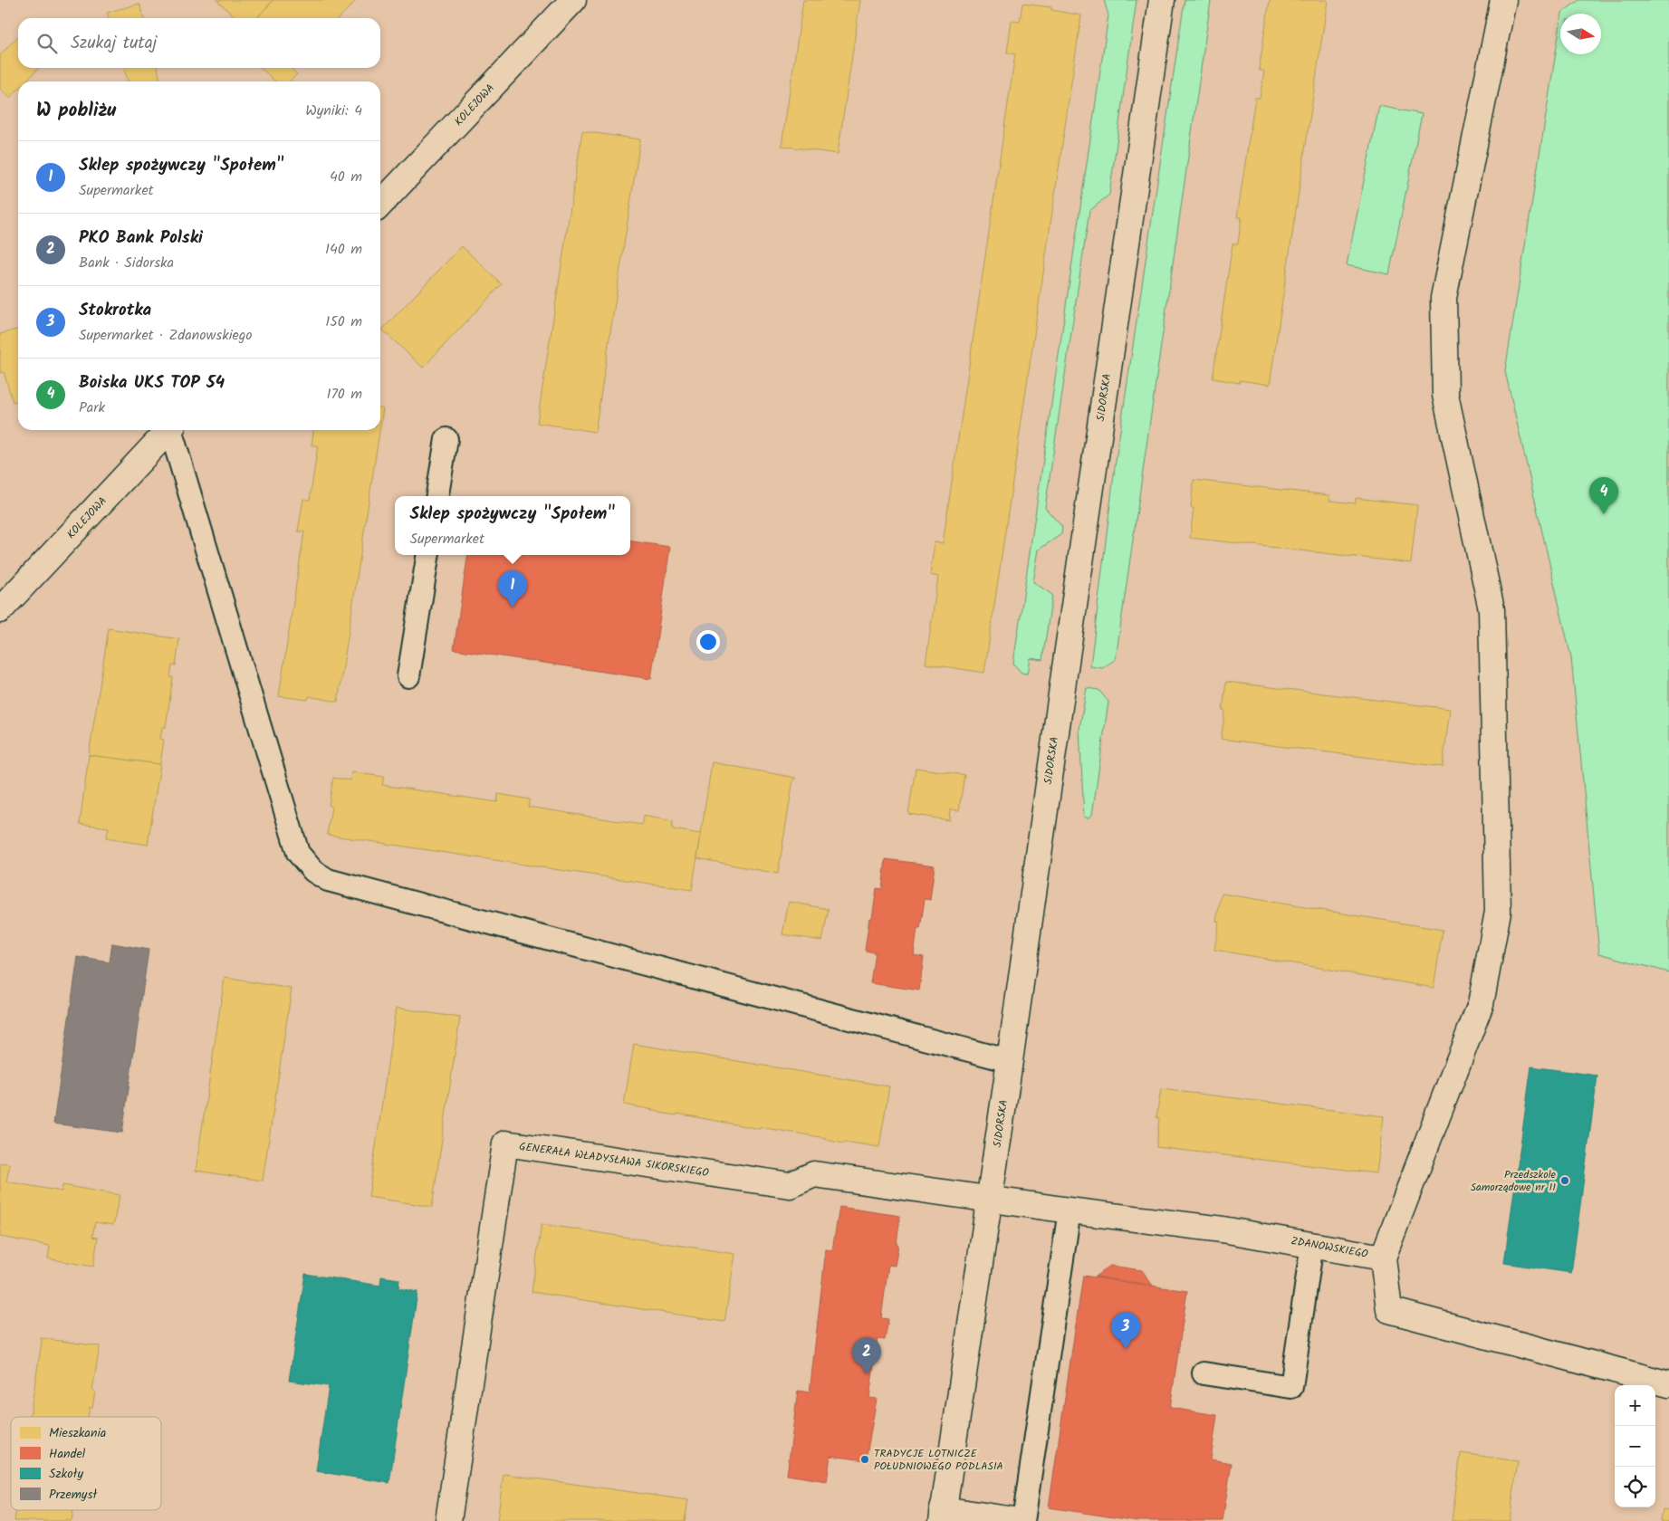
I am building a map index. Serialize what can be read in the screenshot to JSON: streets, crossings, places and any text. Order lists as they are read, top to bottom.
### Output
{
  "streets": {
    "street": [
      "KOLEJOWA",
      "SIDORSKA",
      "GENERAŁA WŁADYSŁAWA SIKORSKIEGO",
      "ZDANOWSKIEGO"
    ]
  },
  "crossings": [
    ["SIDORSKA", "GENERAŁA WŁADYSŁAWA SIKORSKIEGO"],
    ["SIDORSKA", "ZDANOWSKIEGO"],
    ["GENERAŁA WŁADYSŁAWA SIKORSKIEGO", "ZDANOWSKIEGO"]
  ],
  "places": ["Przedszkole Samorządowe nr 11", "TRADYCJE LOTNICZE POŁUDNIOWEGO PODLASIA"],
  "legend": [
    "Mieszkania",
    "Handel",
    "Szkoły",
    "Przemysł"
  ],
  "north": "right",
  "page": {
    "search": "Szukaj tutaj",
    "heading": ["W pobliżu", "Wyniki: 4"],
    "list": [
      {
        "mark": "1",
        "name": "Sklep spożywczy \"Społem\"",
        "note": "Supermarket",
        "value": "40 m"
      },
      {
        "mark": "2",
        "name": "PKO Bank Polski",
        "note": "Bank · Sidorska",
        "value": "140 m"
      },
      {
        "mark": "3",
        "name": "Stokrotka",
        "note": "Supermarket · Zdanowskiego",
        "value": "150 m"
      },
      {
        "mark": "4",
        "name": "Boiska UKS TOP 54",
        "note": "Park",
        "value": "170 m"
      }
    ],
    "pins": [
      "4",
      "1",
      "3",
      "2"
    ],
    "popup": ["Sklep spożywczy \"Społem\"", "Supermarket"],
    "map_buttons": ["+", "−"]
  }
}
